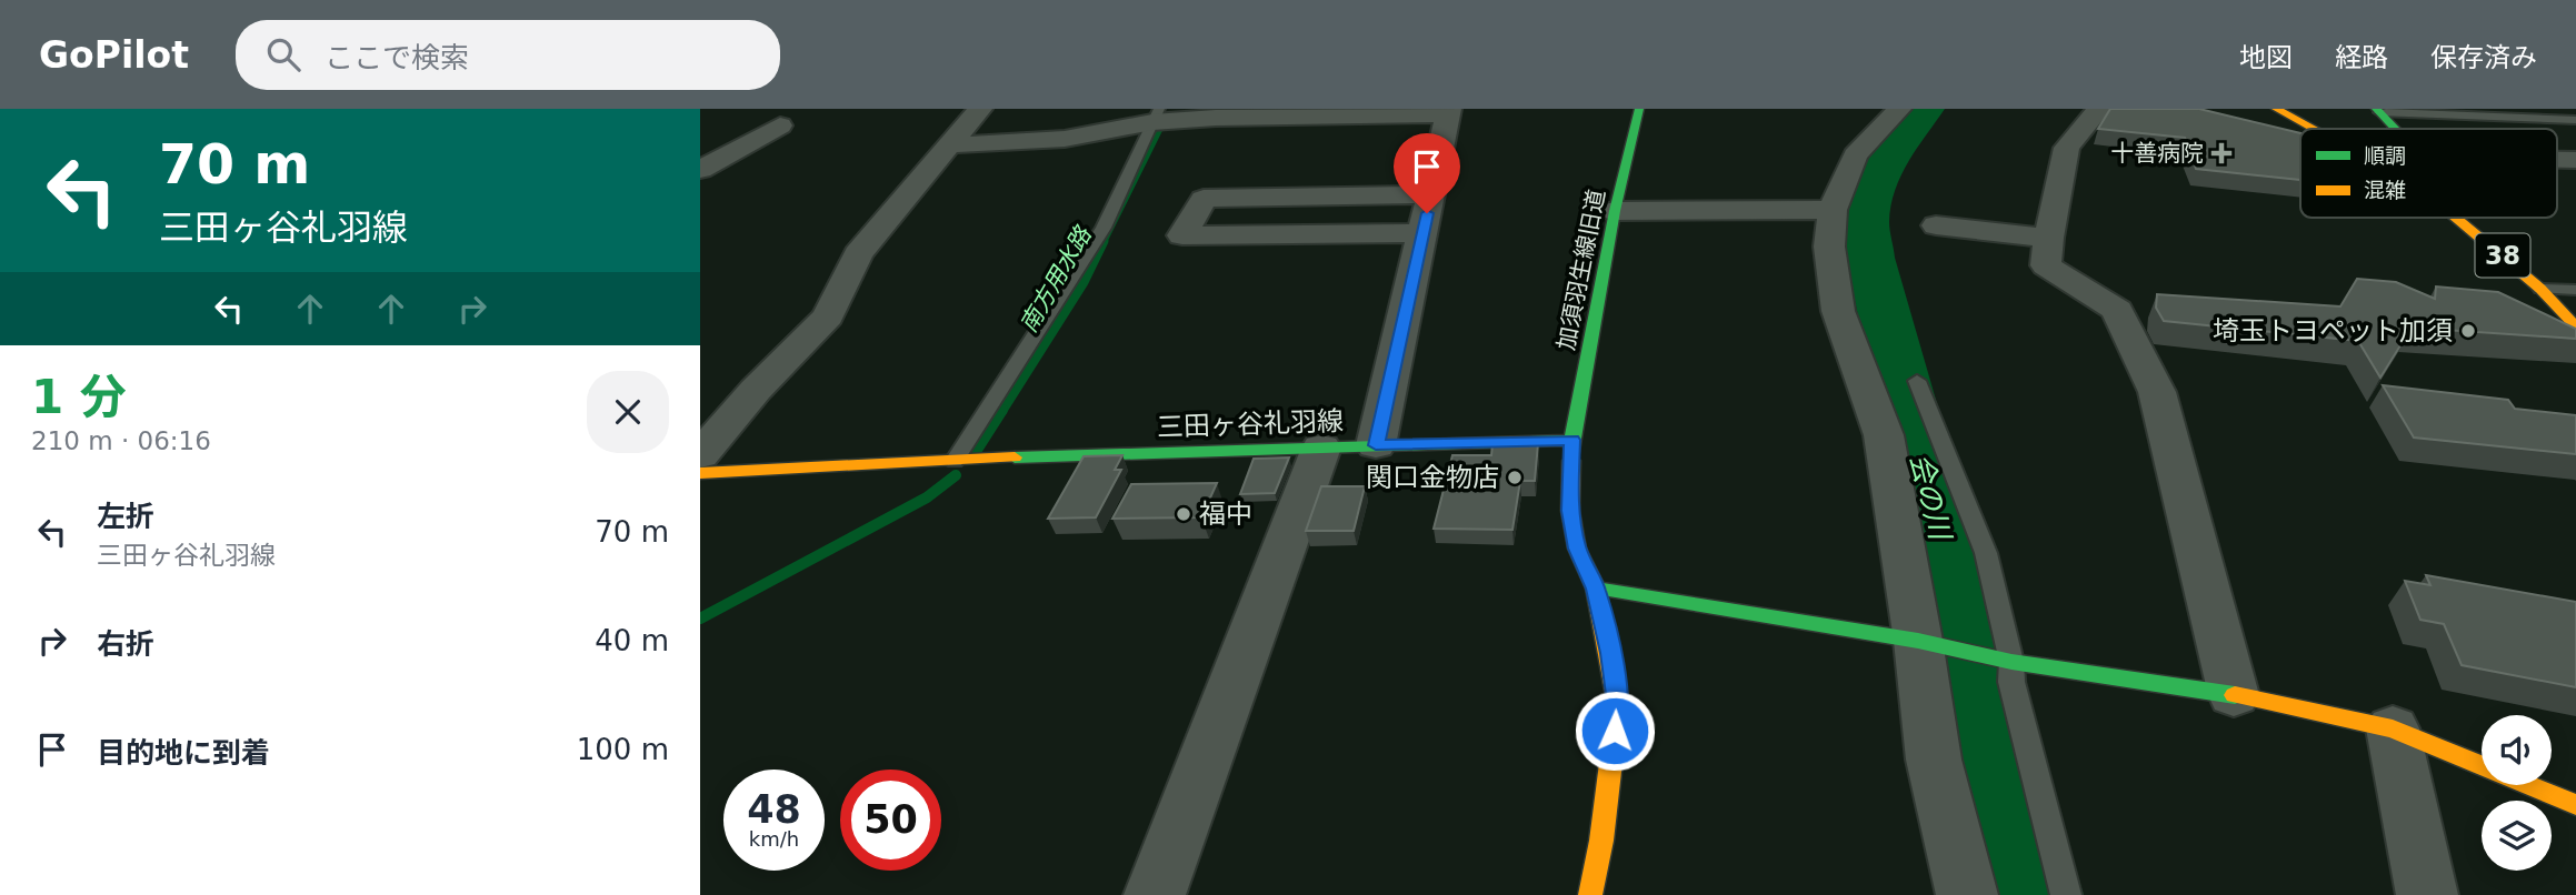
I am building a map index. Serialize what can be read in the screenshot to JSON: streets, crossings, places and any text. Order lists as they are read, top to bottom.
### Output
{
  "streets": {
    "main road": ["38", "加須羽生線旧道", "三田ヶ谷礼羽線"]
  },
  "crossings": [
    ["加須羽生線旧道", "三田ヶ谷礼羽線"]
  ],
  "water": ["南方用水路", "会の川"],
  "places": {
    "health": ["十善病院"],
    "other": ["埼玉トヨペット加須", "関口金物店", "福中"]
  },
  "legend": ["順調", "混雑"],
  "page": {
    "header": "GoPilot",
    "search": "ここで検索",
    "nav": ["地図", "経路", "保存済み"],
    "turn": ["70 m", "三田ヶ谷礼羽線"],
    "heading": ["1 分", "210 m · 06:16"],
    "list": [
      {
        "name": "左折",
        "note": "三田ヶ谷礼羽線",
        "value": "70 m"
      },
      {
        "name": "右折",
        "value": "40 m"
      },
      {
        "name": "目的地に到着",
        "value": "100 m"
      }
    ],
    "speed": "48 km/h",
    "limit": "50"
  }
}
